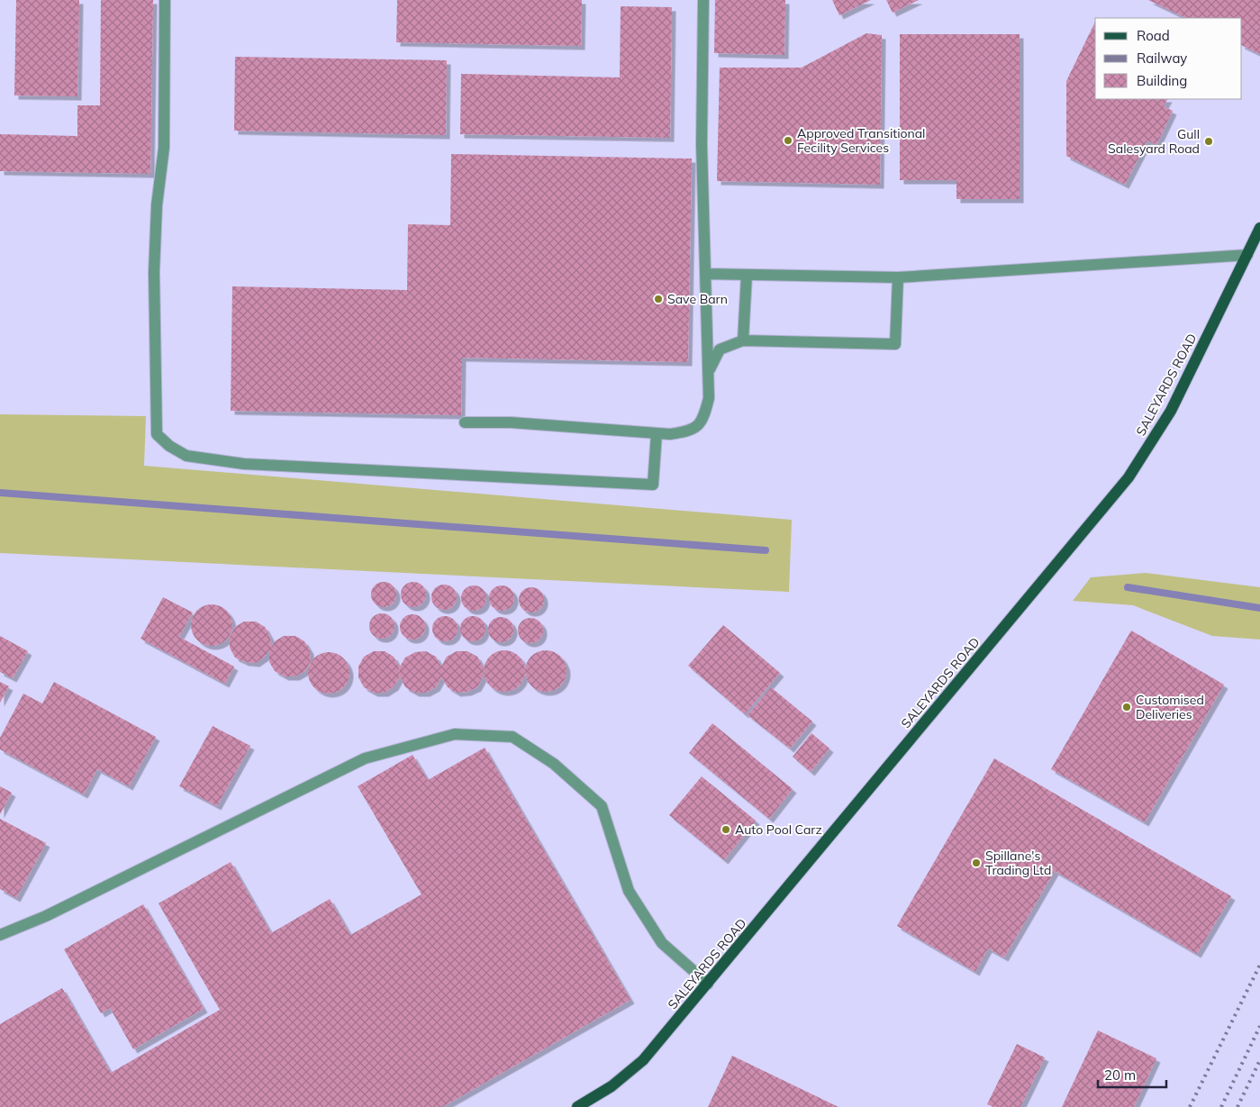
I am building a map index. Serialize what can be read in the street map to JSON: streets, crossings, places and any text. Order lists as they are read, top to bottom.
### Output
{
  "streets": {
    "main road": ["SALEYARDS ROAD"]
  },
  "places": [
    "Approved Transitional Fecility Services",
    "Gull Salesyard Road",
    "Save Barn",
    "Customised Deliveries",
    "Auto Pool Carz",
    "Spillane's Trading Ltd"
  ],
  "legend": ["Road", "Railway", "Building"],
  "scale_bar": "20 m"
}
